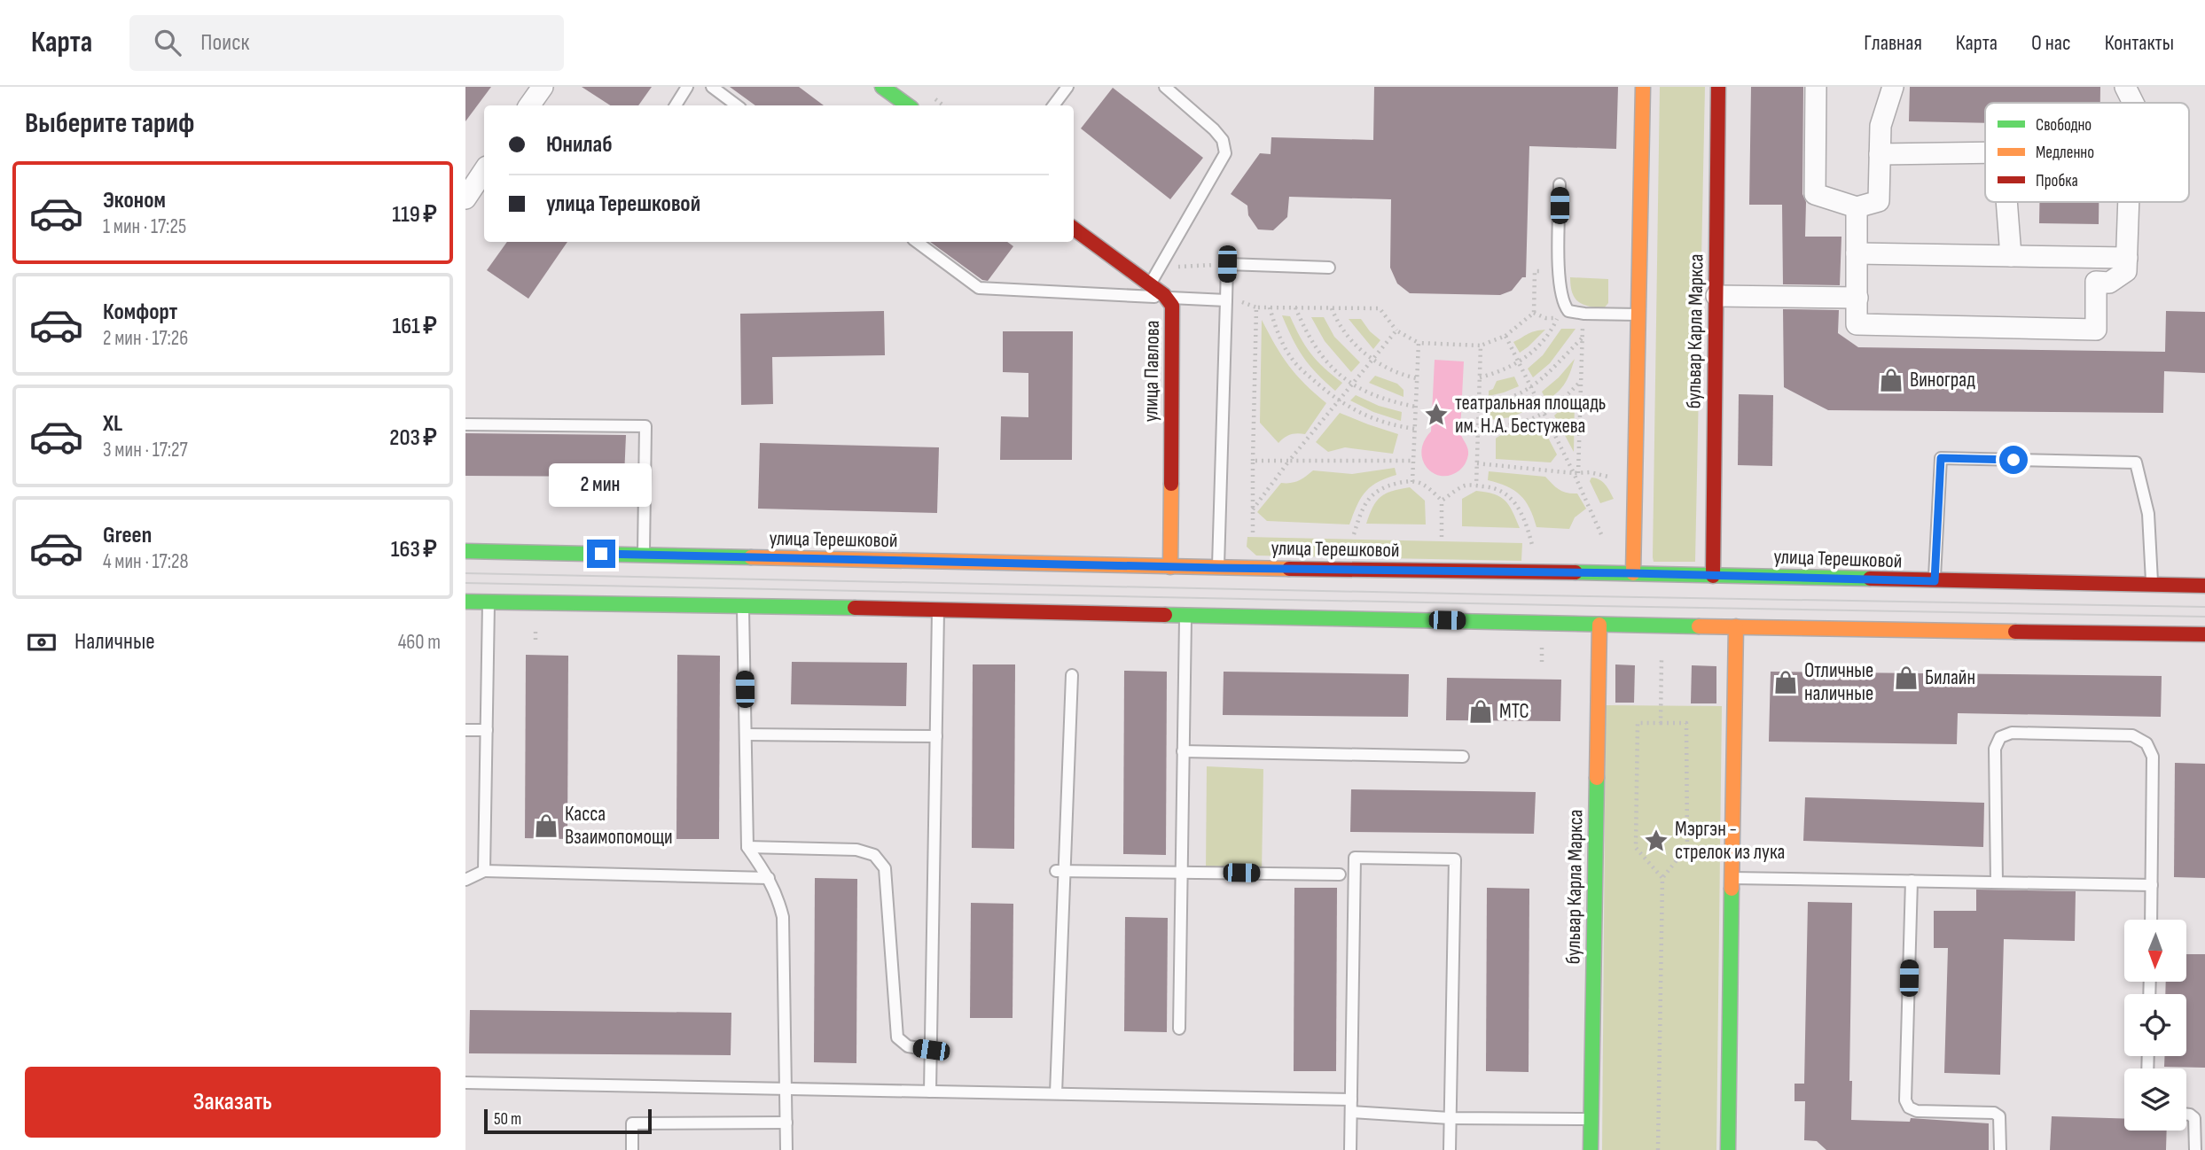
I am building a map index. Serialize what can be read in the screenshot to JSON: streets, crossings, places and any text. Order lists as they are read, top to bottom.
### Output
{
  "streets": {
    "main road": ["бульвар Карла Маркса", "улица Павлова", "улица Терешковой"]
  },
  "crossings": [
    ["бульвар Карла Маркса", "улица Терешковой"],
    ["улица Павлова", "улица Терешковой"]
  ],
  "places": {
    "shop": [
      "Виноград",
      "Билайн",
      "Отличные наличные",
      "МТС",
      "Касса Взаимопомощи"
    ],
    "place": ["театральная площадь им. Н.А. Бестужева", "Мэргэн - стрелок из лука"]
  },
  "legend": ["Свободно", "Медленно", "Пробка"],
  "scale_bar": "50 m",
  "north": "bottom",
  "page": {
    "header": "Карта",
    "search": "Поиск",
    "nav": [
      "Главная",
      "Карта",
      "О нас",
      "Контакты"
    ],
    "heading": "Выберите тариф",
    "banner": ["Юнилаб", "улица Терешковой"],
    "list": [
      {
        "name": "Эконом",
        "note": "1 мин · 17:25",
        "value": "119 ₽"
      },
      {
        "name": "Комфорт",
        "note": "2 мин · 17:26",
        "value": "161 ₽"
      },
      {
        "name": "XL",
        "note": "3 мин · 17:27",
        "value": "203 ₽"
      },
      {
        "name": "Green",
        "note": "4 мин · 17:28",
        "value": "163 ₽"
      }
    ],
    "bubble": "2 мин",
    "pay": ["Наличные", "460 m"],
    "buttons": "Заказать",
    "scale": "50 m"
  }
}
